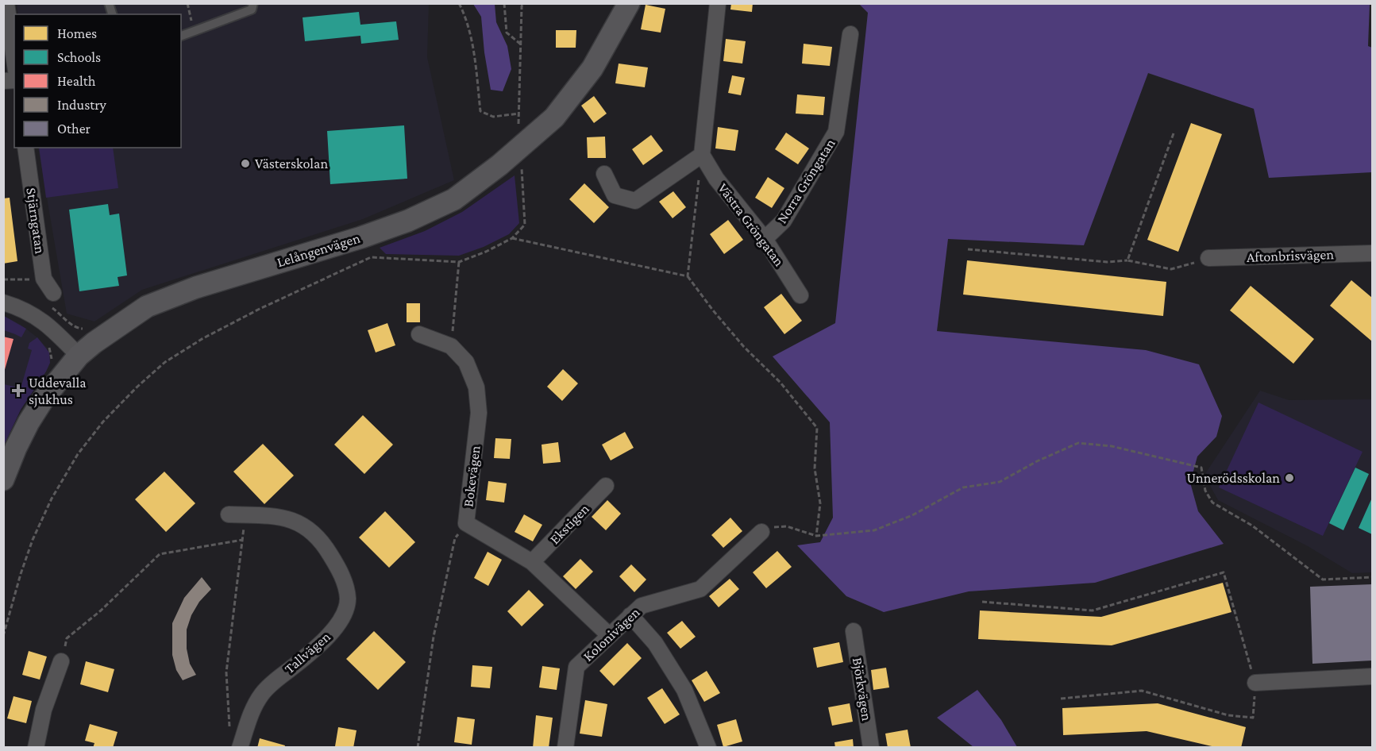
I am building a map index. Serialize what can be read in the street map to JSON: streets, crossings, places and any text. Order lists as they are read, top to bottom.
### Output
{
  "streets": {
    "street": [
      "Norra Gröngatan",
      "Stjärngatan",
      "Västra Gröngatan",
      "Lelångenvägen",
      "Aftonbrisvägen",
      "Bokevägen",
      "Ekstigen",
      "Kolonivägen",
      "Tallvägen",
      "Björkvägen"
    ]
  },
  "crossings": [
    ["Norra Gröngatan", "Västra Gröngatan"],
    ["Bokevägen", "Ekstigen"],
    ["Bokevägen", "Kolonivägen"]
  ],
  "places": {
    "other": ["Västerskolan", "Unnerödsskolan"],
    "health": ["Uddevalla sjukhus"]
  },
  "legend": [
    "Homes",
    "Schools",
    "Health",
    "Industry",
    "Other"
  ]
}
